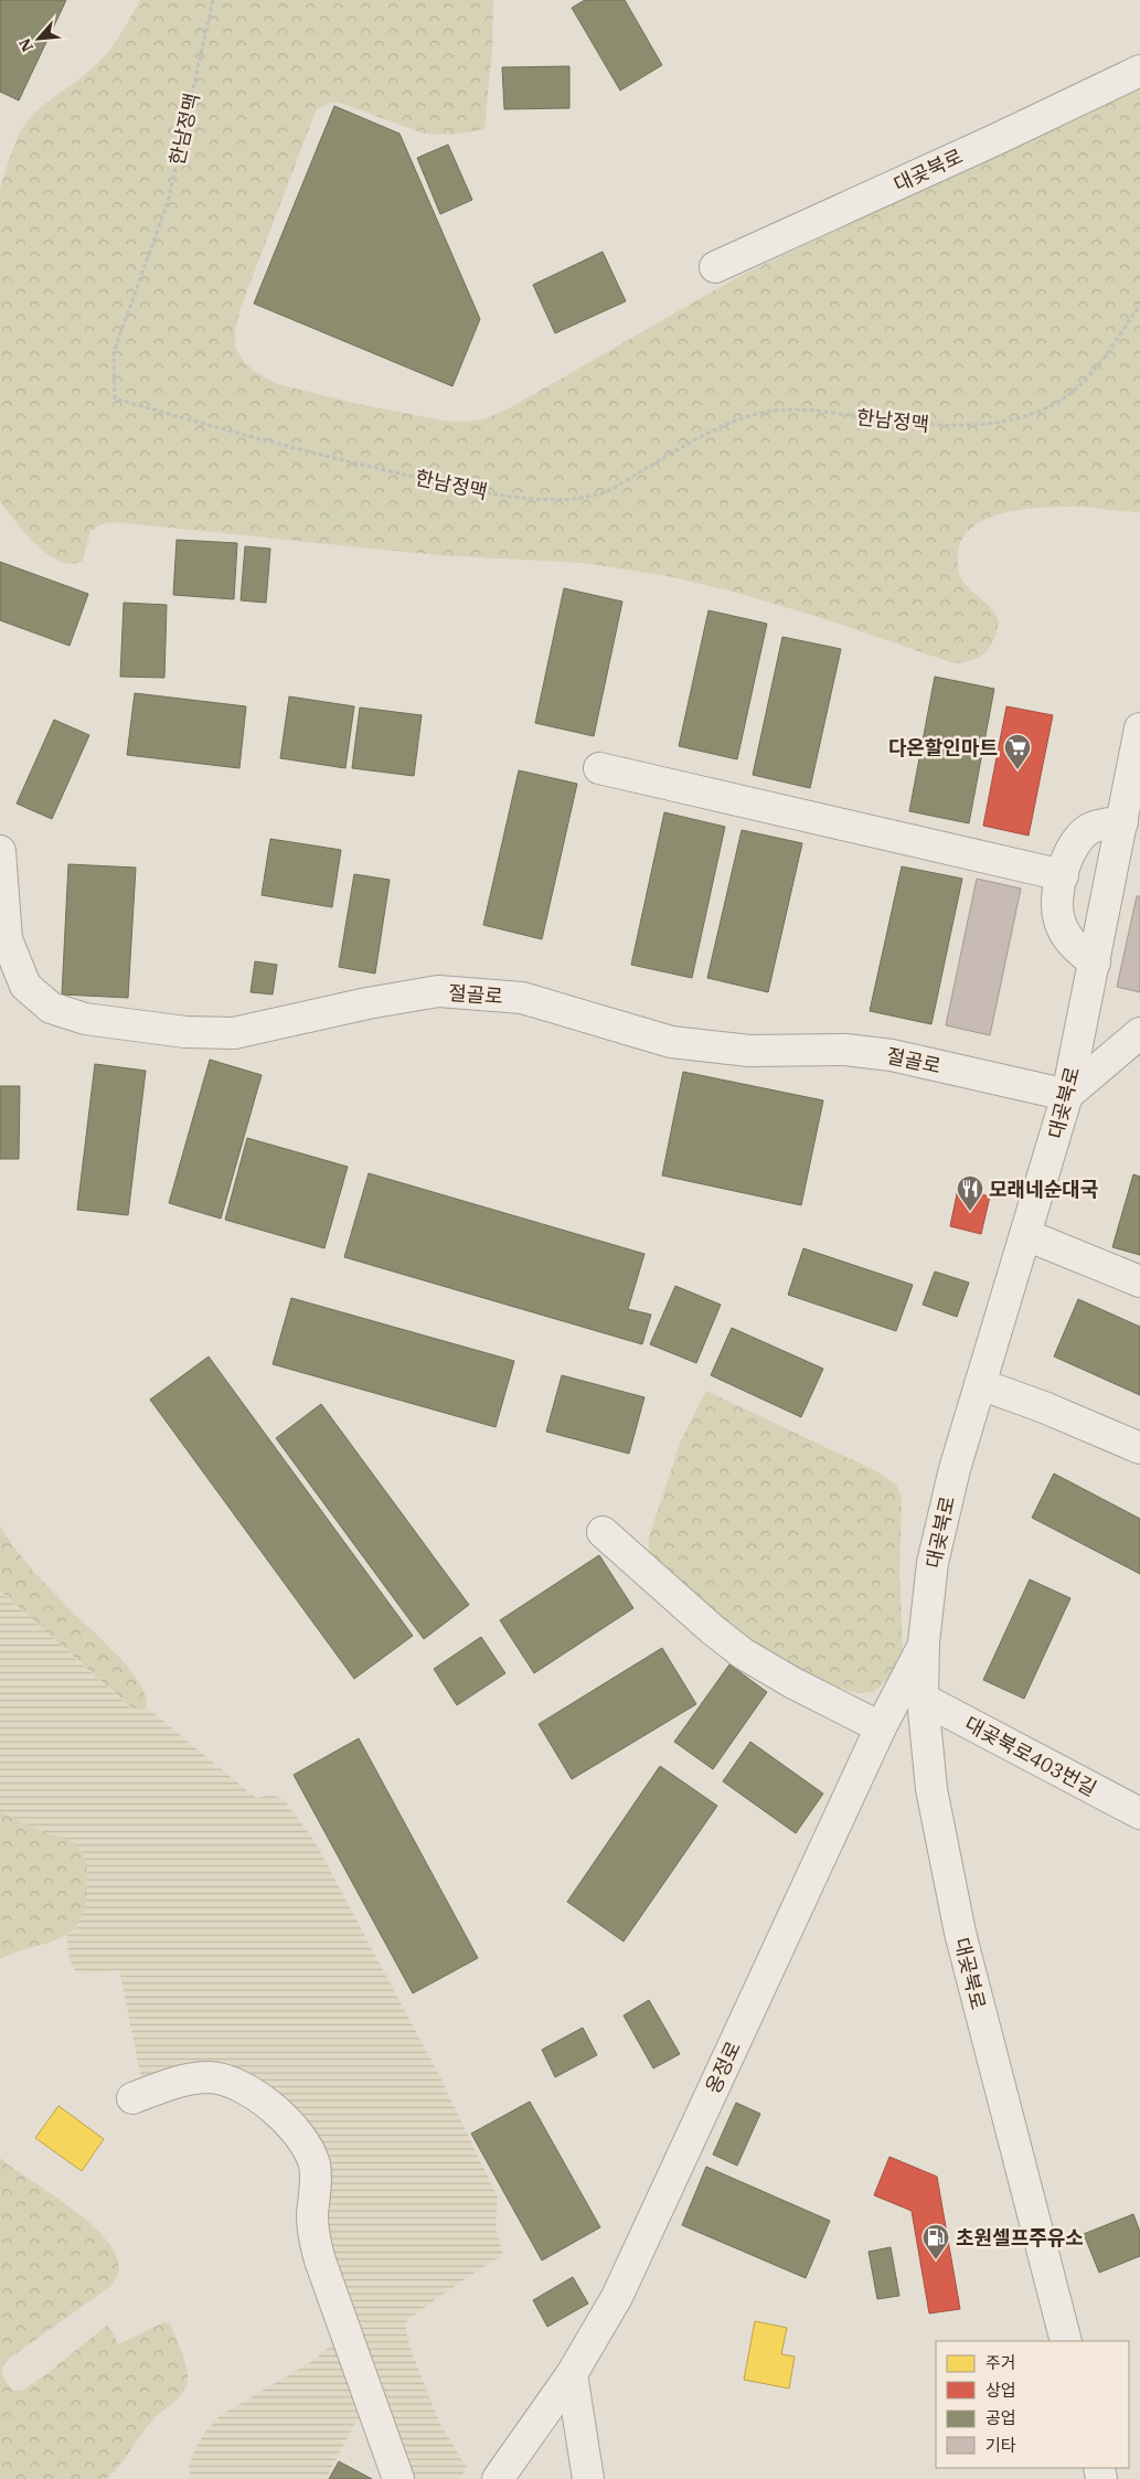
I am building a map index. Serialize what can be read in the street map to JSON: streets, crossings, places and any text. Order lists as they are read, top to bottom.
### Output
{
  "streets": {
    "street": [
      "대곶북로",
      "절골로",
      "대곶북로403번길",
      "옹정로"
    ],
    "path": ["한남정맥"]
  },
  "crossings": [
    ["대곶북로", "절골로"],
    ["대곶북로", "대곶북로403번길"],
    ["대곶북로", "옹정로"]
  ],
  "places": {
    "supermarket": ["다온할인마트"],
    "restaurant": ["모래네순대국"],
    "fuel station": ["초원셀프주유소"]
  },
  "legend": [
    "주거",
    "상업",
    "공업",
    "기타"
  ],
  "north": "bottom left"
}
